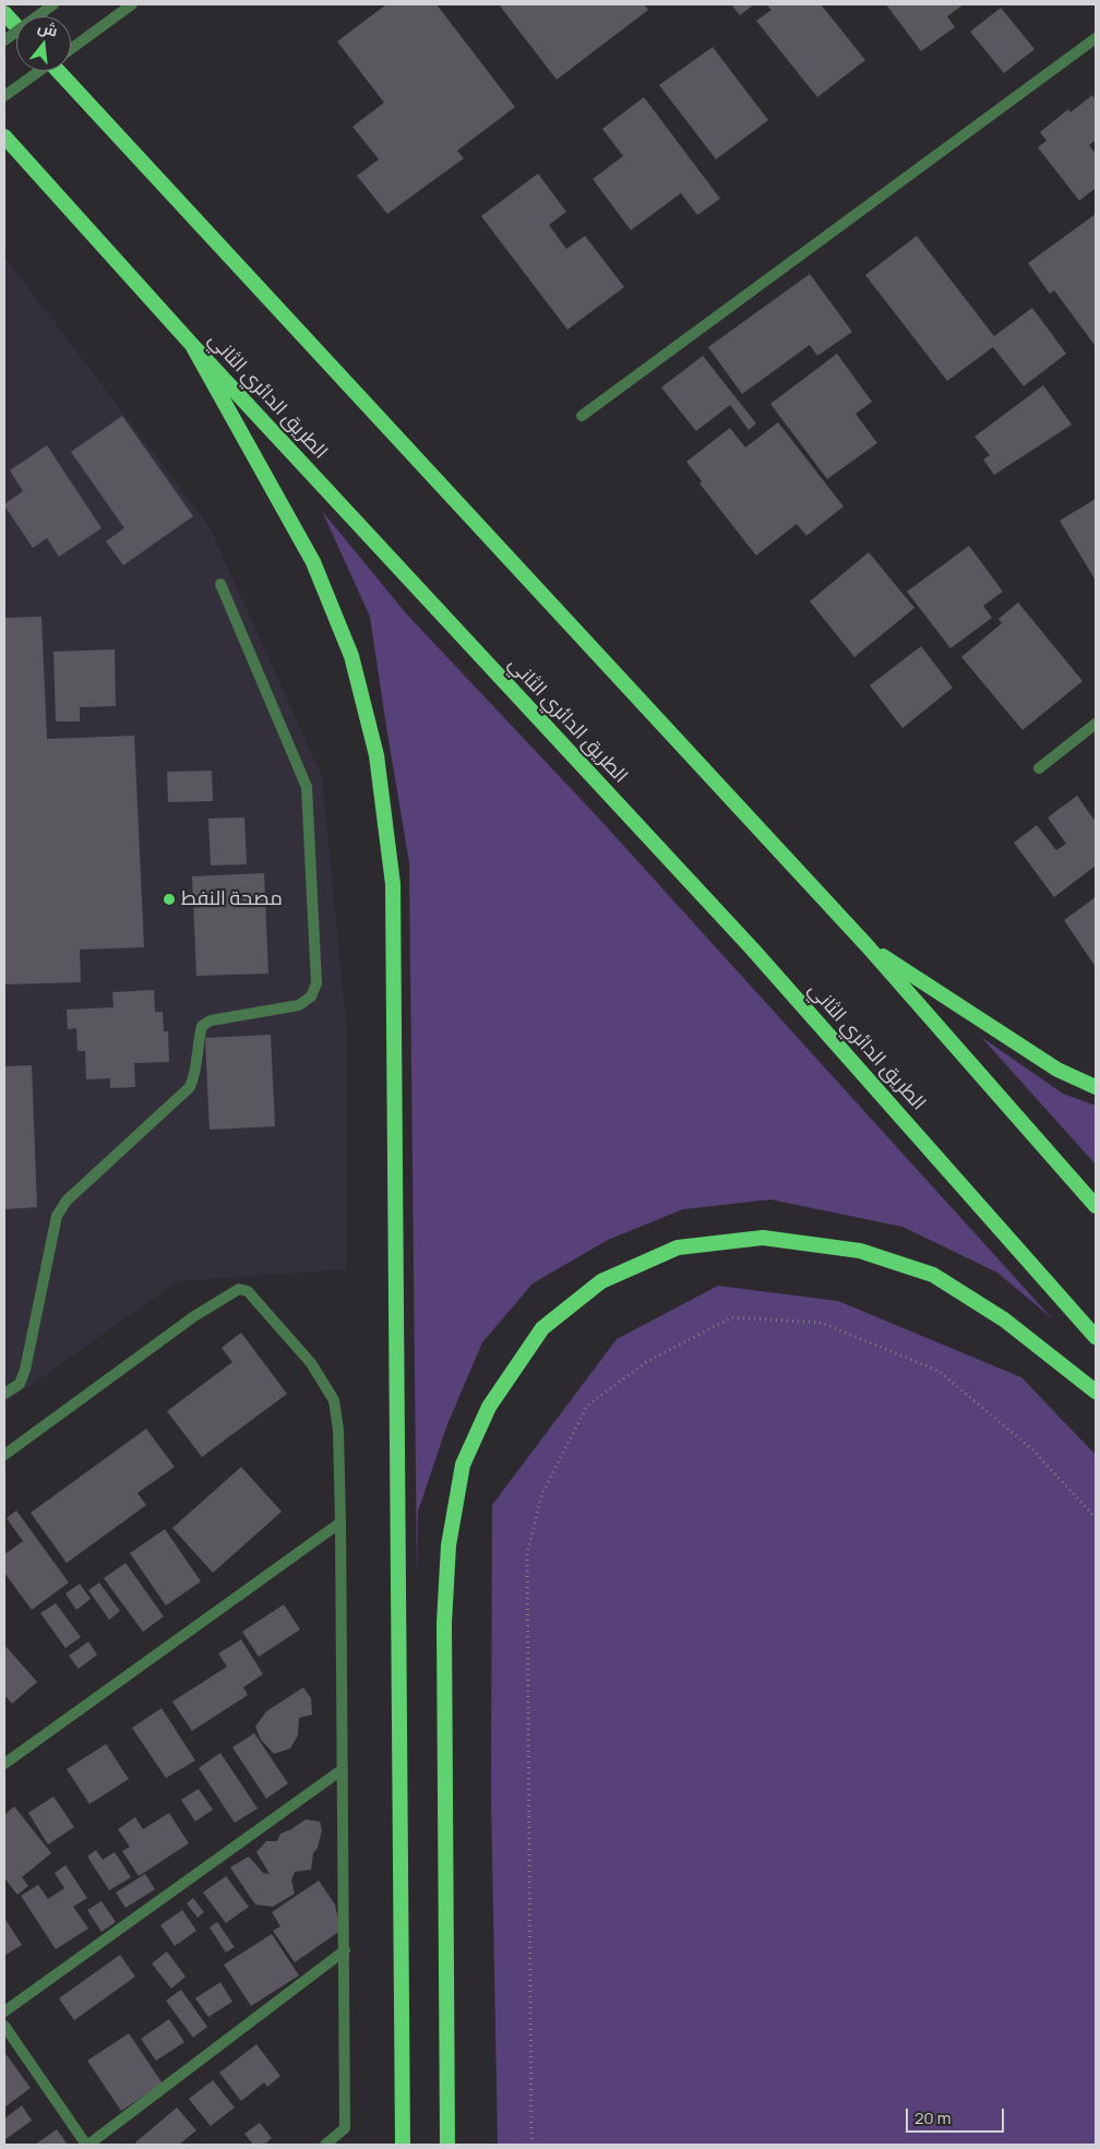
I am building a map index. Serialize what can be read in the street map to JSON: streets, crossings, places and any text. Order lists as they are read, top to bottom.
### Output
{
  "streets": {
    "highway": ["الطريق الدائري الثاني"]
  },
  "places": ["مصحة النفط"],
  "scale_bar": "20 m",
  "north": "top"
}
